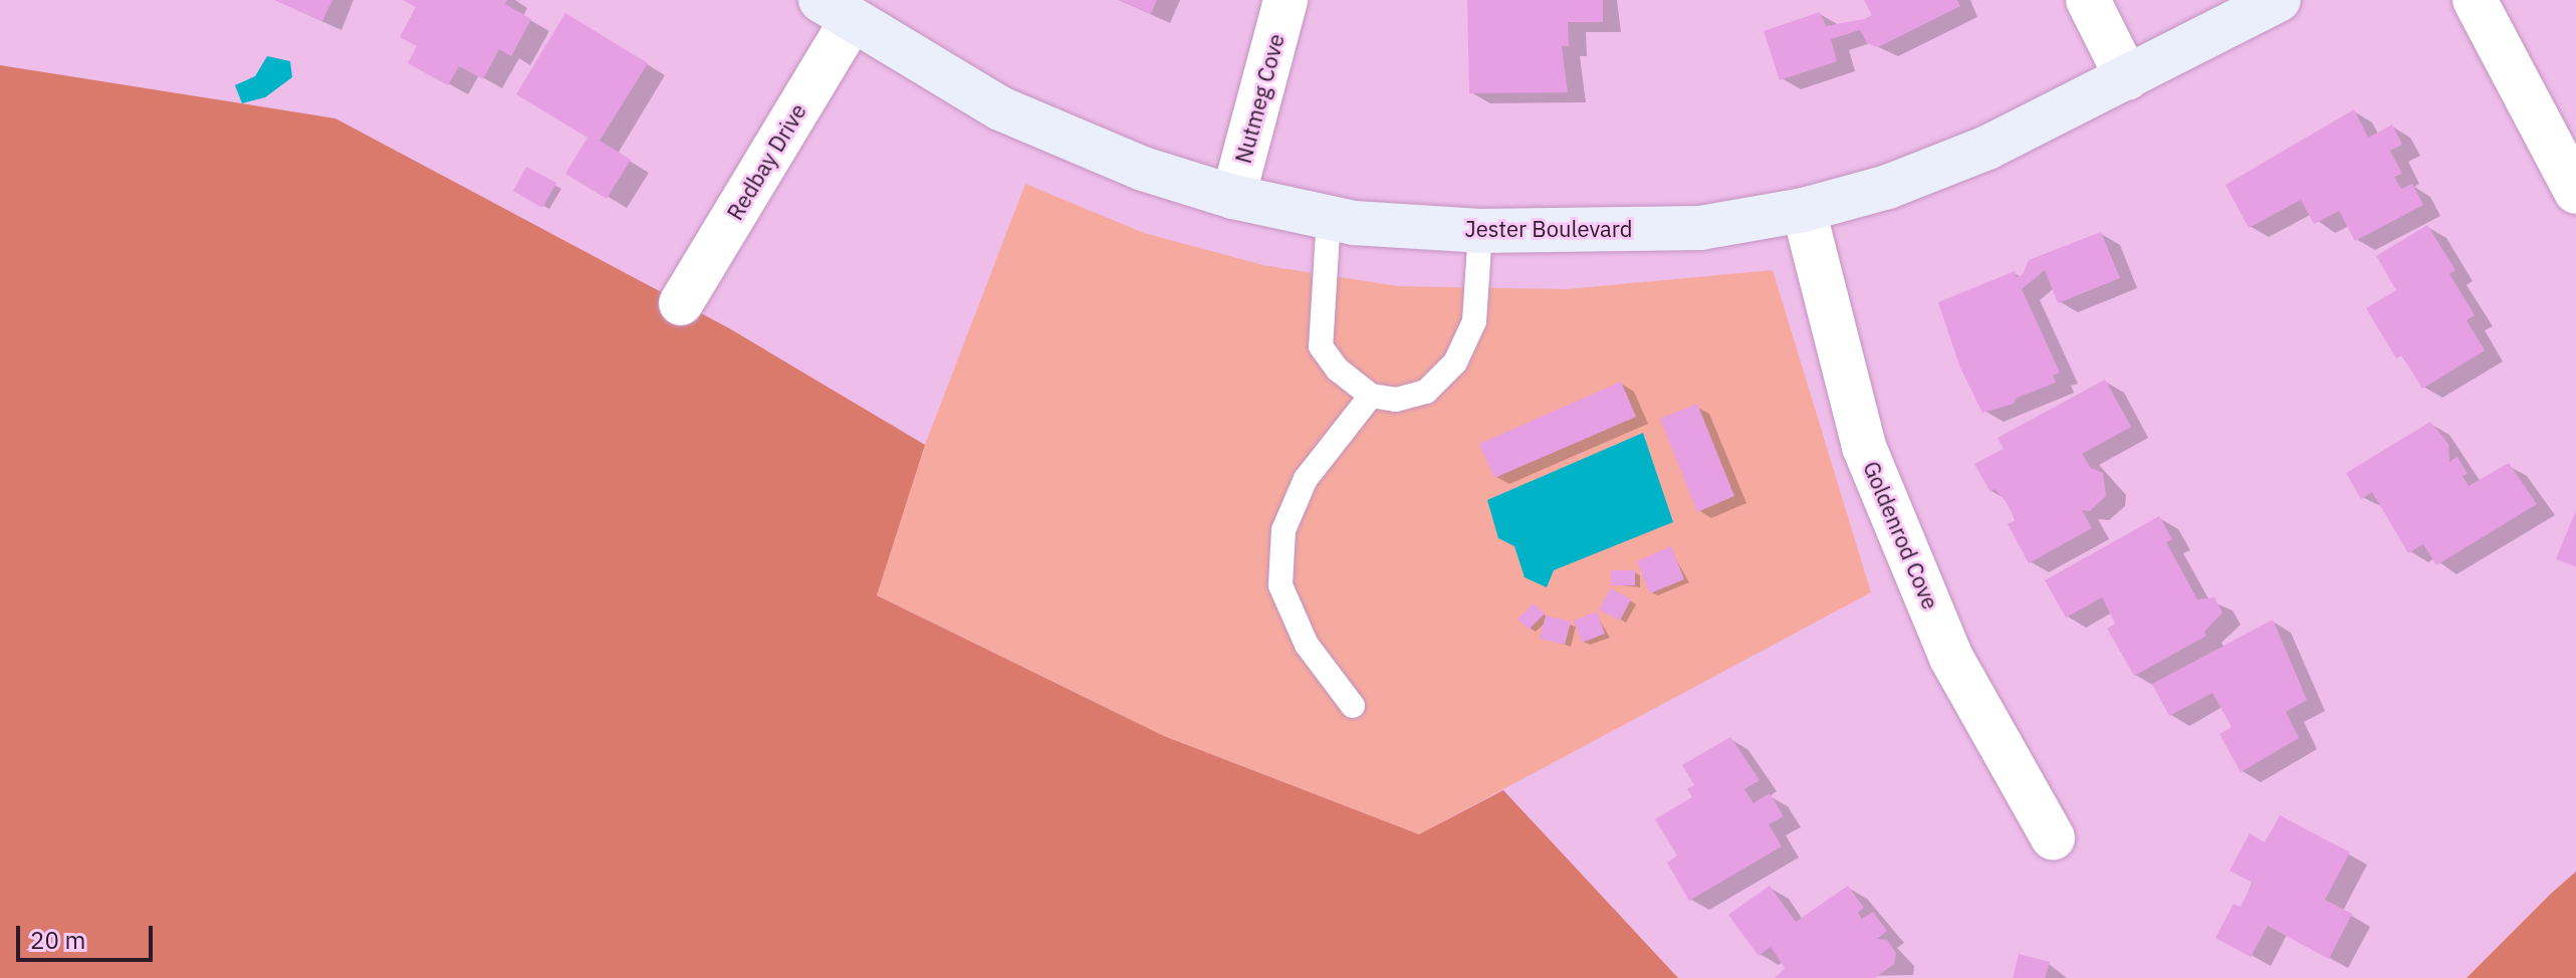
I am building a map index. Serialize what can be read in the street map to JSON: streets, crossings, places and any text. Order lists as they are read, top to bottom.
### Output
{
  "streets": {
    "street": [
      "Nutmeg Cove",
      "Redbay Drive",
      "Jester Boulevard",
      "Goldenrod Cove"
    ]
  },
  "crossings": [
    ["Nutmeg Cove", "Jester Boulevard"],
    ["Redbay Drive", "Jester Boulevard"],
    ["Jester Boulevard", "Goldenrod Cove"]
  ],
  "scale_bar": "20 m"
}
